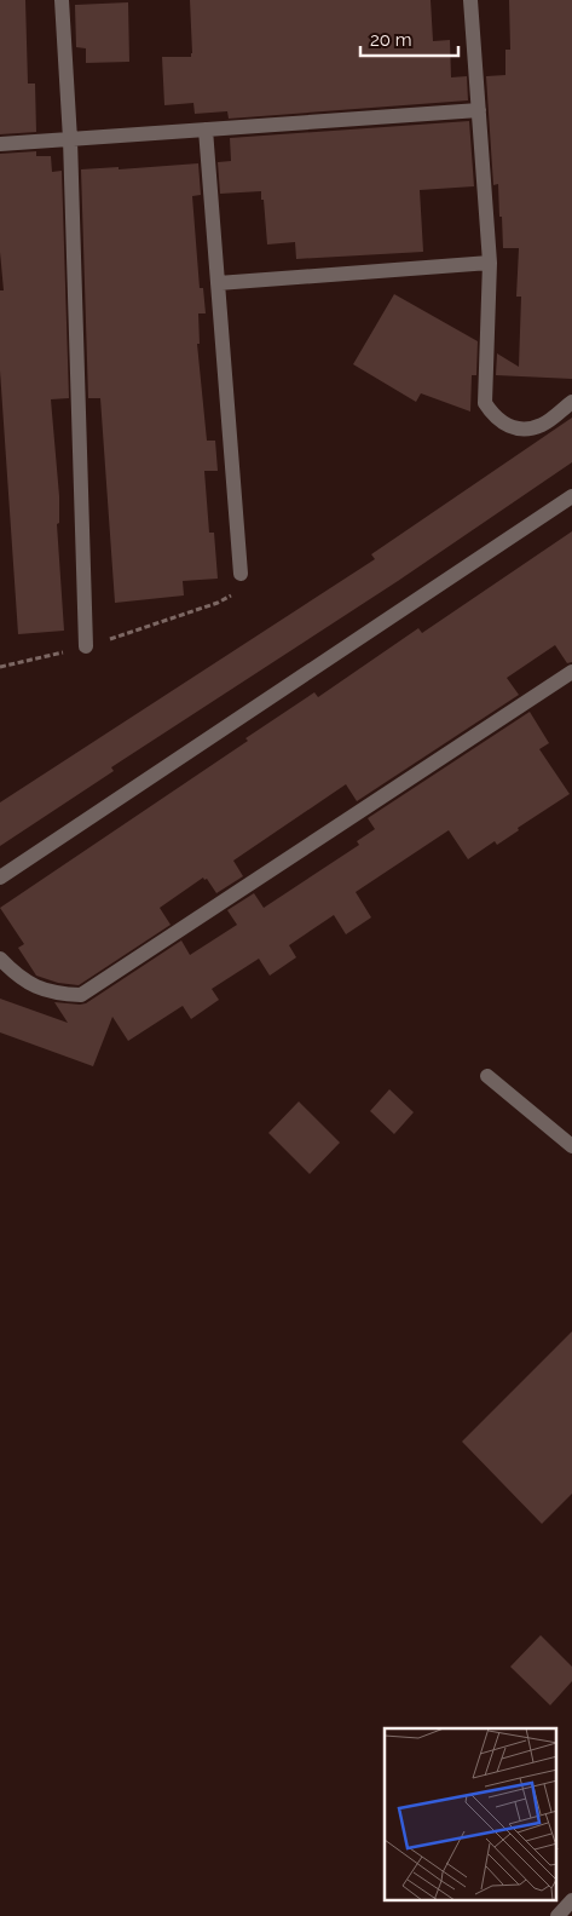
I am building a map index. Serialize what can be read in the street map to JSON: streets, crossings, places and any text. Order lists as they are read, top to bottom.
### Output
{
  "scale_bar": "20 m"
}
